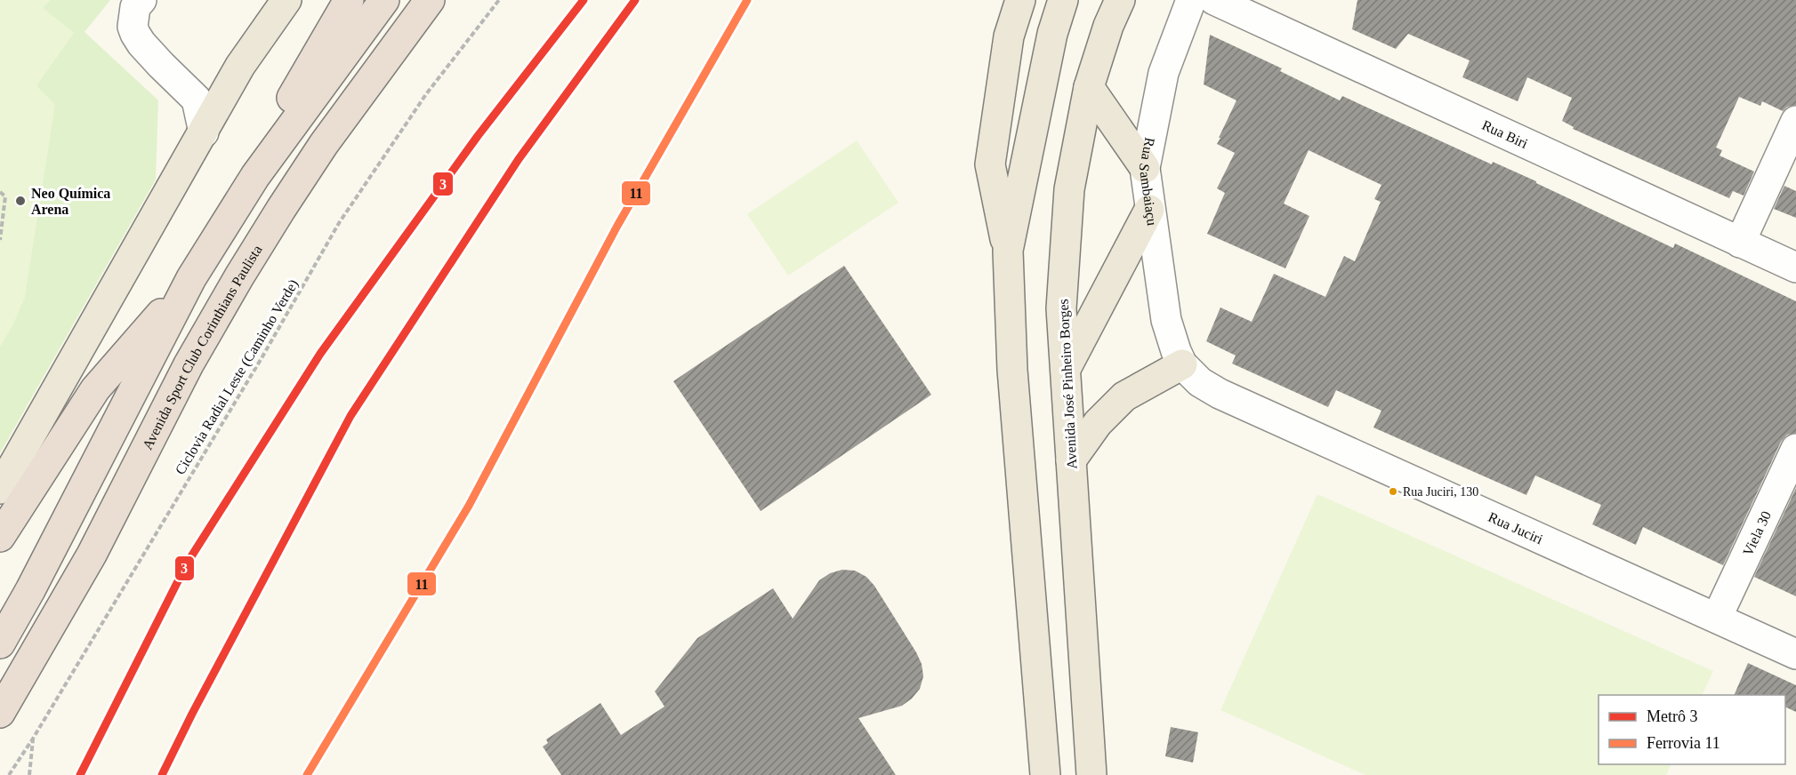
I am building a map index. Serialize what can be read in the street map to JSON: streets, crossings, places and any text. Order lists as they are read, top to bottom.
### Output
{
  "streets": {
    "highway": ["Avenida Sport Club Corinthians Paulista"],
    "main road": ["Avenida José Pinheiro Borges"],
    "street": [
      "Rua Biri",
      "Rua Sambaiaçu",
      "Rua Juciri",
      "Viela 30"
    ],
    "path": ["Ciclovia Radial Leste (Caminho Verde)"]
  },
  "crossings": [
    ["Rua Sambaiaçu", "Rua Juciri"],
    ["Rua Juciri", "Viela 30"]
  ],
  "places": ["Neo Química Arena", "Rua Juciri, 130"],
  "lines": ["metro line 3", "rail line 11"],
  "legend": ["Metrô 3", "Ferrovia 11"]
}
